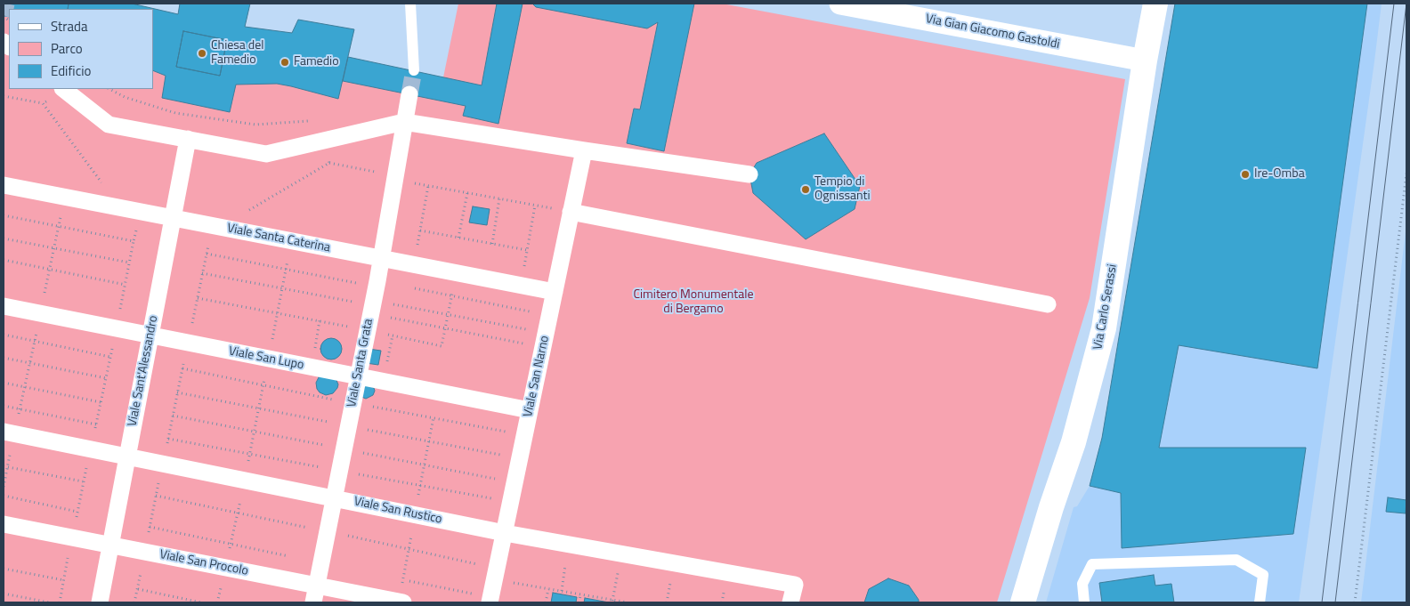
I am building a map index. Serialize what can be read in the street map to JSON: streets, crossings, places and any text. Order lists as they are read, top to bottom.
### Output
{
  "streets": {
    "street": [
      "Via Gian Giacomo Gastoldi",
      "Viale Santa Caterina",
      "Via Carlo Serassi",
      "Viale San Lupo",
      "Viale Santa Grata",
      "Viale Sant'Alessandro",
      "Viale San Narno",
      "Viale San Rustico",
      "Viale San Procolo"
    ]
  },
  "crossings": [
    ["Via Gian Giacomo Gastoldi", "Via Carlo Serassi"],
    ["Viale Santa Caterina", "Viale Santa Grata"],
    ["Viale Santa Caterina", "Viale Sant'Alessandro"],
    ["Viale Santa Caterina", "Viale San Narno"],
    ["Viale San Lupo", "Viale Santa Grata"],
    ["Viale San Lupo", "Viale Sant'Alessandro"],
    ["Viale San Lupo", "Viale San Narno"],
    ["Viale Santa Grata", "Viale San Rustico"],
    ["Viale Santa Grata", "Viale San Procolo"],
    ["Viale Sant'Alessandro", "Viale San Rustico"],
    ["Viale Sant'Alessandro", "Viale San Procolo"],
    ["Viale San Narno", "Viale San Rustico"]
  ],
  "parks": ["Cimitero Monumentale di Bergamo"],
  "places": [
    "Chiesa del Famedio",
    "Famedio",
    "Ire-Omba",
    "Tempio di Ognissanti"
  ],
  "legend": ["Strada", "Parco", "Edificio"]
}
